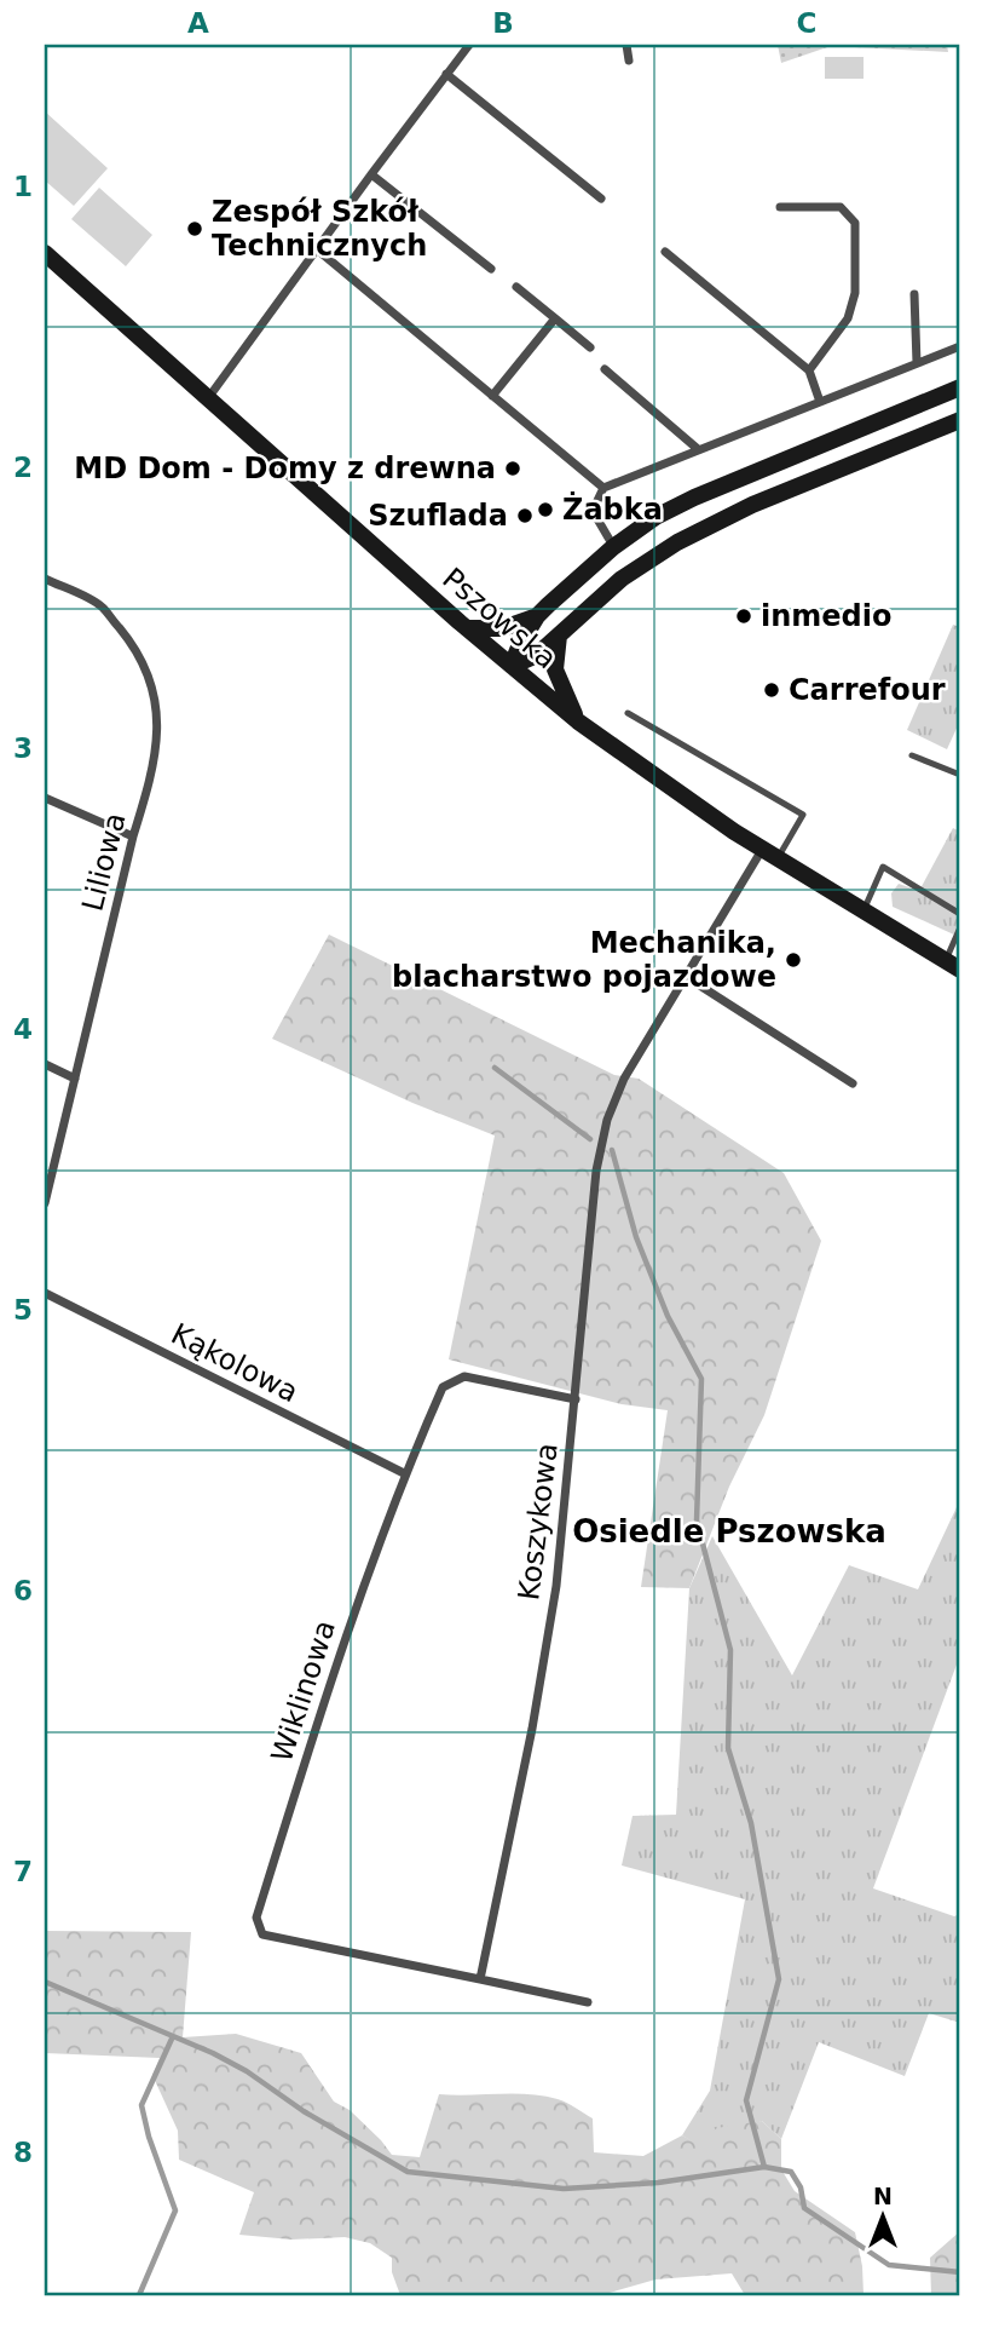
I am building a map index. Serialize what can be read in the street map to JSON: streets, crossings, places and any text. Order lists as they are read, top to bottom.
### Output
{
  "streets": {
    "main road": ["Pszowska"],
    "street": [
      "Liliowa",
      "Kąkolowa",
      "Koszykowa",
      "Wiklinowa"
    ]
  },
  "crossings": [
    ["Pszowska", "Koszykowa"],
    ["Kąkolowa", "Wiklinowa"],
    ["Koszykowa", "Wiklinowa"]
  ],
  "districts": ["Osiedle Pszowska"],
  "places": [
    "Zespół Szkół Technicznych",
    "MD Dom - Domy z drewna",
    "Żabka",
    "Szuflada",
    "inmedio",
    "Carrefour",
    "Mechanika, blacharstwo pojazdowe"
  ],
  "north": "top",
  "grid": {
    "columns": ["A", "B", "C"],
    "rows": [
      "1",
      "2",
      "3",
      "4",
      "5",
      "6",
      "7",
      "8"
    ]
  }
}
